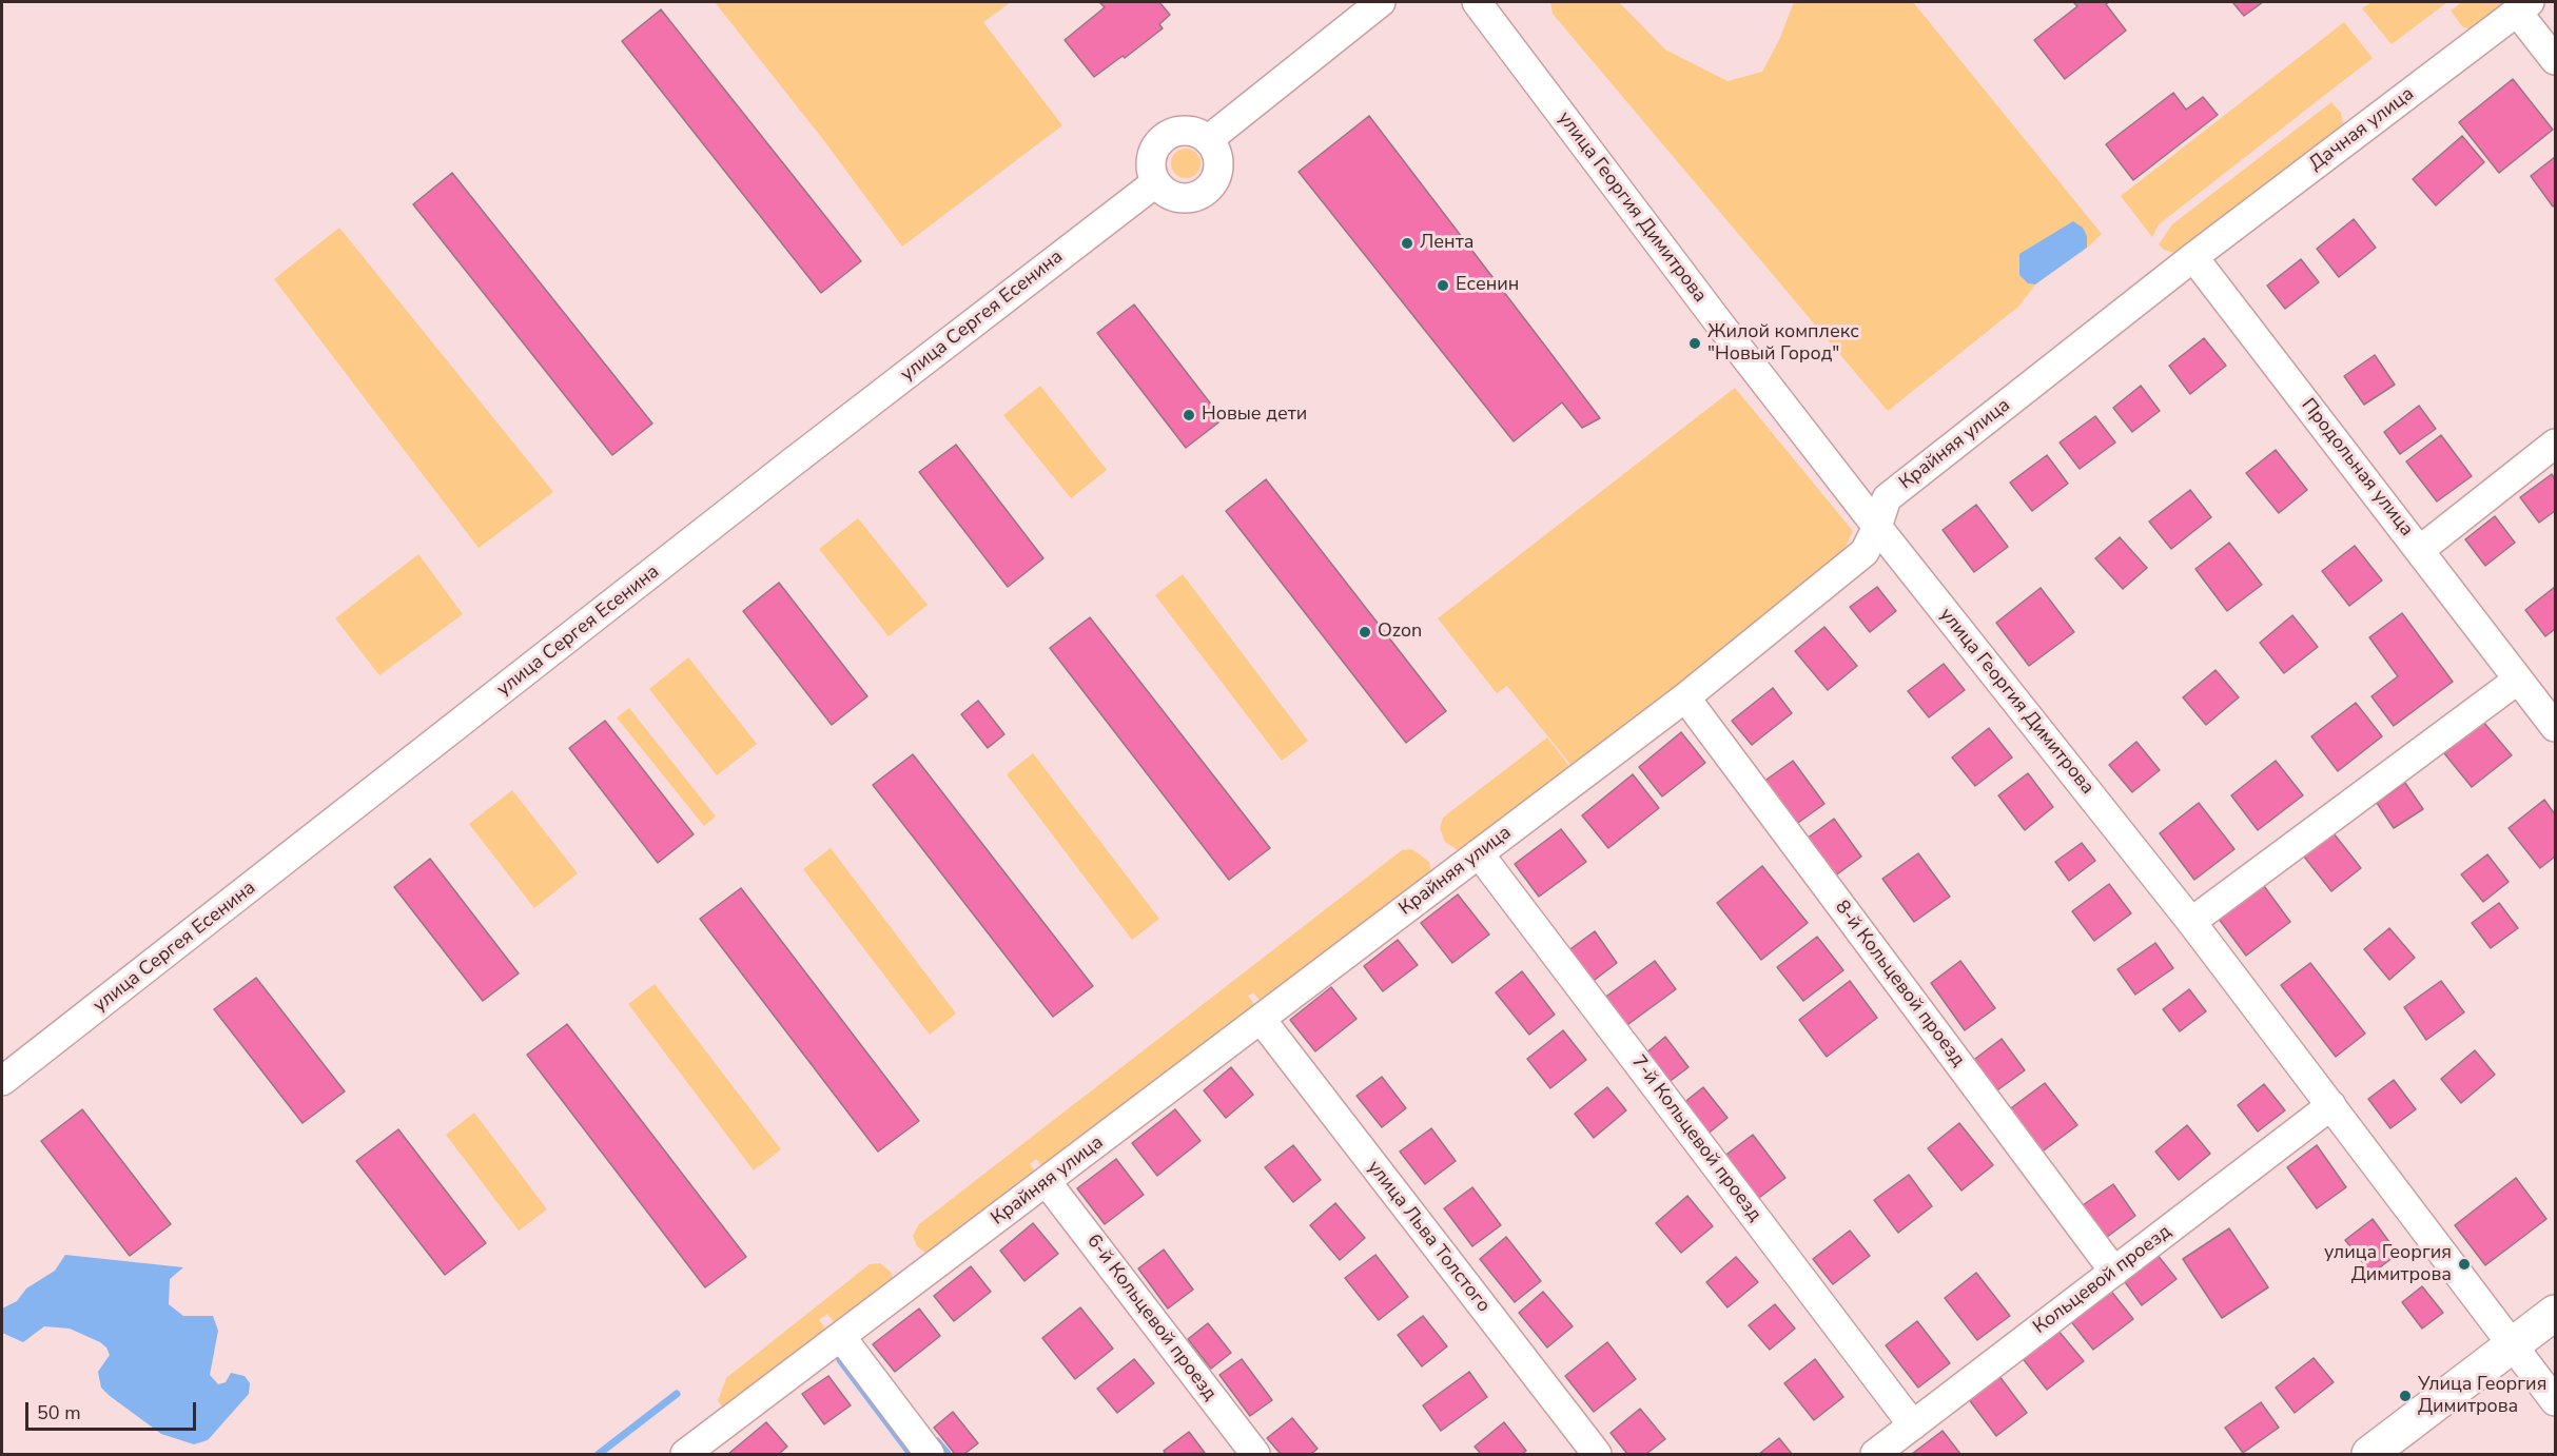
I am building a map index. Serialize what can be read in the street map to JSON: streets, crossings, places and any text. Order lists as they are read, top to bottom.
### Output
{
  "streets": {
    "street": [
      "Дачная улица",
      "улица Георгия Димитрова",
      "улица Сергея Есенина",
      "Крайняя улица",
      "Продольная улица",
      "8-й Кольцевой проезд",
      "7-й Кольцевой проезд",
      "улица Льва Толстого",
      "Кольцевой проезд",
      "6-й Кольцевой проезд"
    ]
  },
  "crossings": [
    ["Дачная улица", "Крайняя улица"],
    ["Дачная улица", "Продольная улица"],
    ["улица Георгия Димитрова", "Крайняя улица"],
    ["улица Георгия Димитрова", "Кольцевой проезд"],
    ["Крайняя улица", "Продольная улица"],
    ["Крайняя улица", "8-й Кольцевой проезд"],
    ["Крайняя улица", "7-й Кольцевой проезд"],
    ["Крайняя улица", "улица Льва Толстого"],
    ["Крайняя улица", "6-й Кольцевой проезд"],
    ["8-й Кольцевой проезд", "Кольцевой проезд"],
    ["7-й Кольцевой проезд", "Кольцевой проезд"]
  ],
  "places": [
    "Лента",
    "Есенин",
    "Жилой комплекс \"Новый Город\"",
    "Новые дети",
    "Ozon",
    "улица Георгия Димитрова",
    "Улица Георгия Димитрова"
  ],
  "scale_bar": "50 m"
}
